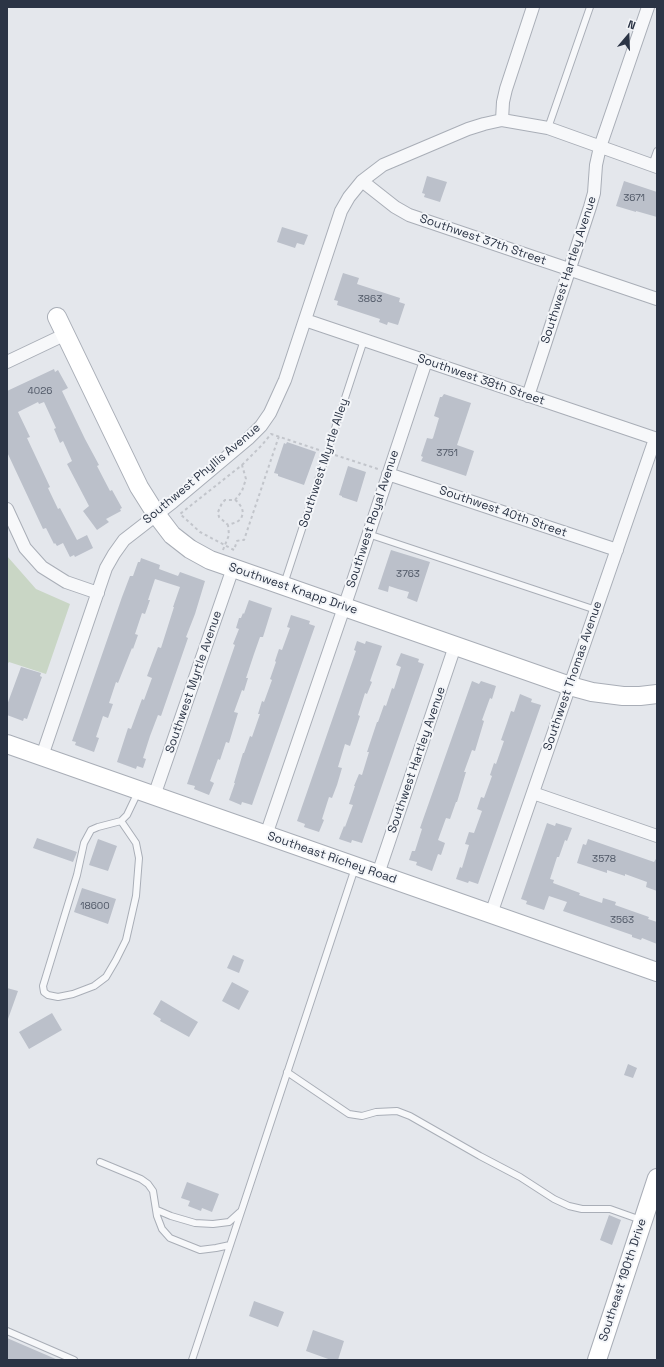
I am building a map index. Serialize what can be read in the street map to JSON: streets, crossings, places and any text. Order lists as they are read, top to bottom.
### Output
{
  "streets": {
    "main road": ["Southwest Knapp Drive", "Southeast Richey Road", "Southeast 190th Drive"],
    "street": [
      "Southwest 37th Street",
      "Southwest Hartley Avenue",
      "Southwest 38th Street",
      "Southwest Phyllis Avenue",
      "Southwest 40th Street",
      "Southwest Royal Avenue",
      "Southwest Thomas Avenue",
      "Southwest Myrtle Avenue"
    ],
    "lane": ["Southwest Myrtle Alley"]
  },
  "crossings": [
    ["Southwest 37th Street", "Southwest Hartley Avenue"],
    ["Southwest 37th Street", "Southwest Phyllis Avenue"],
    ["Southwest Hartley Avenue", "Southwest 38th Street"],
    ["Southwest Hartley Avenue", "Southwest Knapp Drive"],
    ["Southwest Hartley Avenue", "Southeast Richey Road"],
    ["Southwest 38th Street", "Southwest Myrtle Alley"],
    ["Southwest 38th Street", "Southwest Phyllis Avenue"],
    ["Southwest 38th Street", "Southwest Royal Avenue"],
    ["Southwest 38th Street", "Southwest Thomas Avenue"],
    ["Southwest Myrtle Alley", "Southwest Knapp Drive"],
    ["Southwest Phyllis Avenue", "Southwest Knapp Drive"],
    ["Southwest Phyllis Avenue", "Southeast Richey Road"],
    ["Southwest 40th Street", "Southwest Royal Avenue"],
    ["Southwest 40th Street", "Southwest Thomas Avenue"],
    ["Southwest Royal Avenue", "Southwest Knapp Drive"],
    ["Southwest Royal Avenue", "Southeast Richey Road"],
    ["Southwest Knapp Drive", "Southwest Thomas Avenue"],
    ["Southwest Knapp Drive", "Southwest Myrtle Avenue"],
    ["Southwest Thomas Avenue", "Southeast Richey Road"],
    ["Southwest Myrtle Avenue", "Southeast Richey Road"]
  ],
  "house_numbers": [
    "3671",
    "3863",
    "4026",
    "3751",
    "3763",
    "3578",
    "18600",
    "3563"
  ],
  "north": "top"
}
